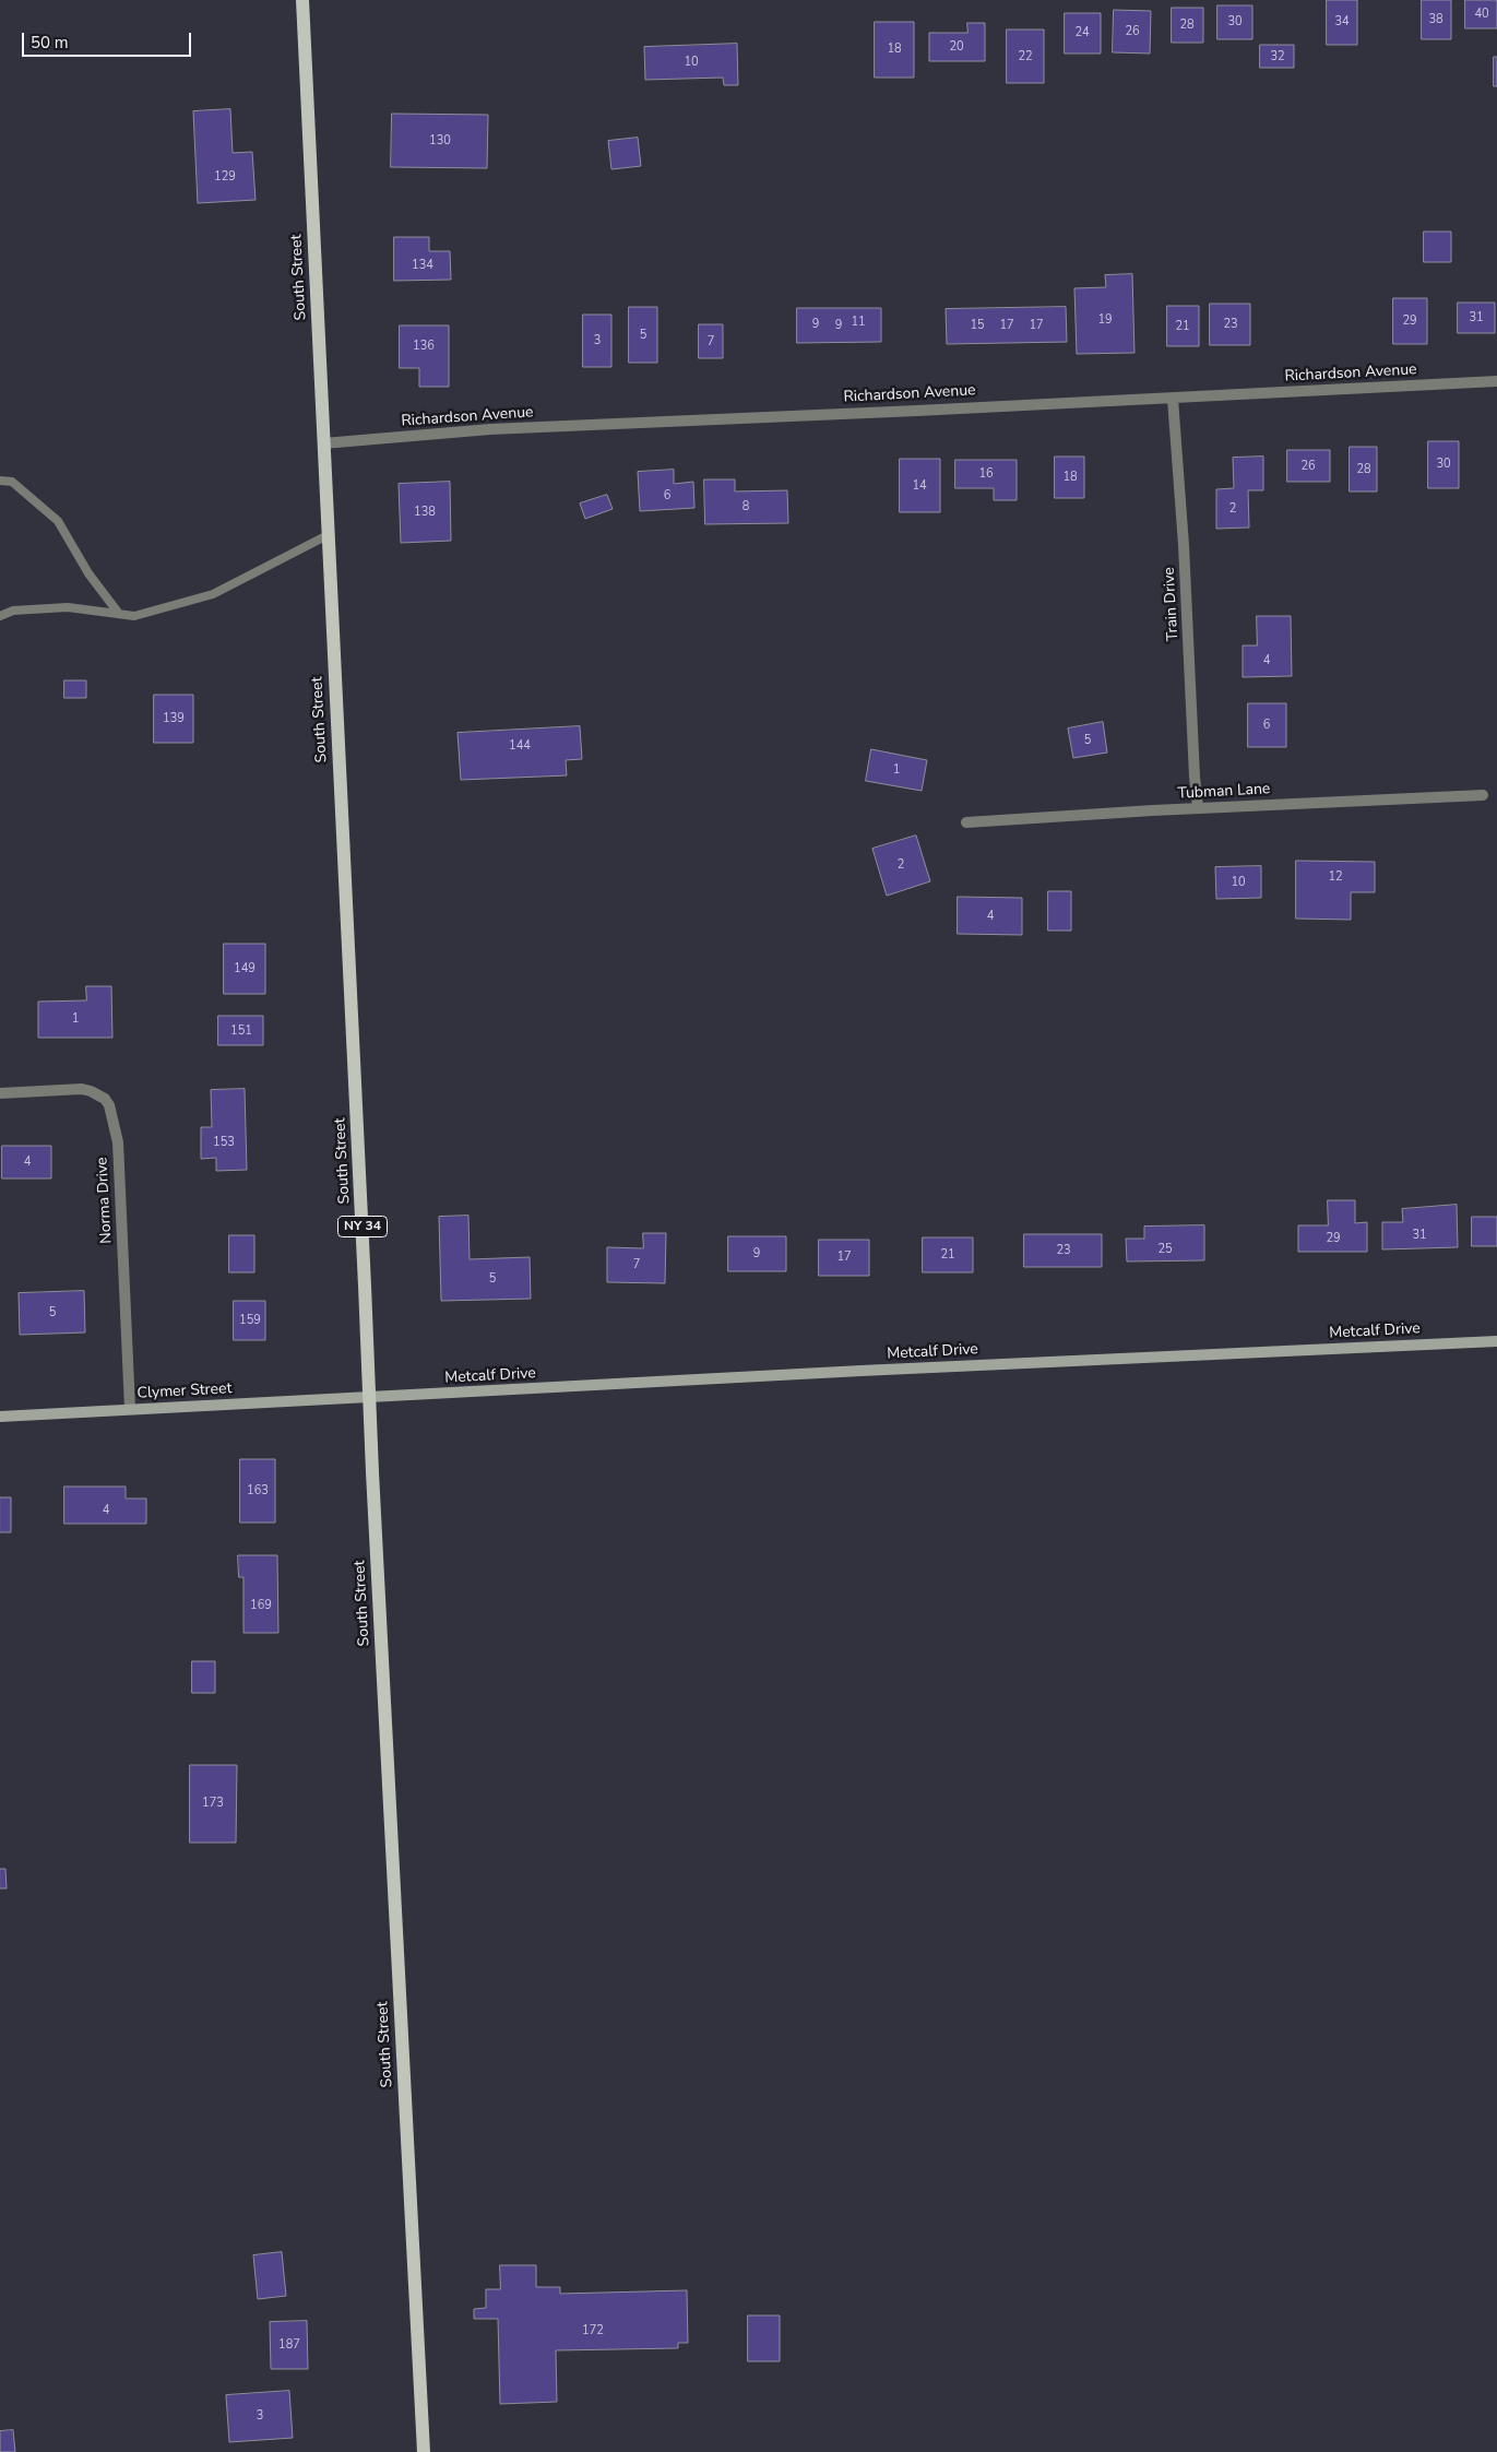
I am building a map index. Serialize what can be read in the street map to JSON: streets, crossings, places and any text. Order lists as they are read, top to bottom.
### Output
{
  "streets": {
    "main road": ["South Street", "NY 34"],
    "street": [
      "Richardson Avenue",
      "Train Drive",
      "Tubman Lane",
      "Norma Drive",
      "Metcalf Drive",
      "Clymer Street"
    ]
  },
  "crossings": [
    ["South Street", "Richardson Avenue"],
    ["South Street", "Metcalf Drive"],
    ["South Street", "Clymer Street"],
    ["Richardson Avenue", "Train Drive"],
    ["Train Drive", "Tubman Lane"],
    ["Norma Drive", "Clymer Street"],
    ["Metcalf Drive", "Clymer Street"]
  ],
  "house_numbers": [
    "40",
    "38",
    "30",
    "34",
    "28",
    "26",
    "24",
    "20",
    "18",
    "22",
    "32",
    "10",
    "130",
    "129",
    "134",
    "31",
    "19",
    "29",
    "11",
    "9",
    "23",
    "9",
    "15",
    "17",
    "17",
    "21",
    "5",
    "3",
    "7",
    "136",
    "30",
    "26",
    "28",
    "16",
    "18",
    "14",
    "6",
    "8",
    "2",
    "138",
    "4",
    "139",
    "6",
    "5",
    "144",
    "1",
    "2",
    "12",
    "10",
    "4",
    "149",
    "1",
    "151",
    "153",
    "4",
    "31",
    "29",
    "25",
    "23",
    "9",
    "21",
    "17",
    "7",
    "5",
    "5",
    "159",
    "163",
    "4",
    "169",
    "173",
    "172",
    "187",
    "3"
  ],
  "scale_bar": "50 m"
}
